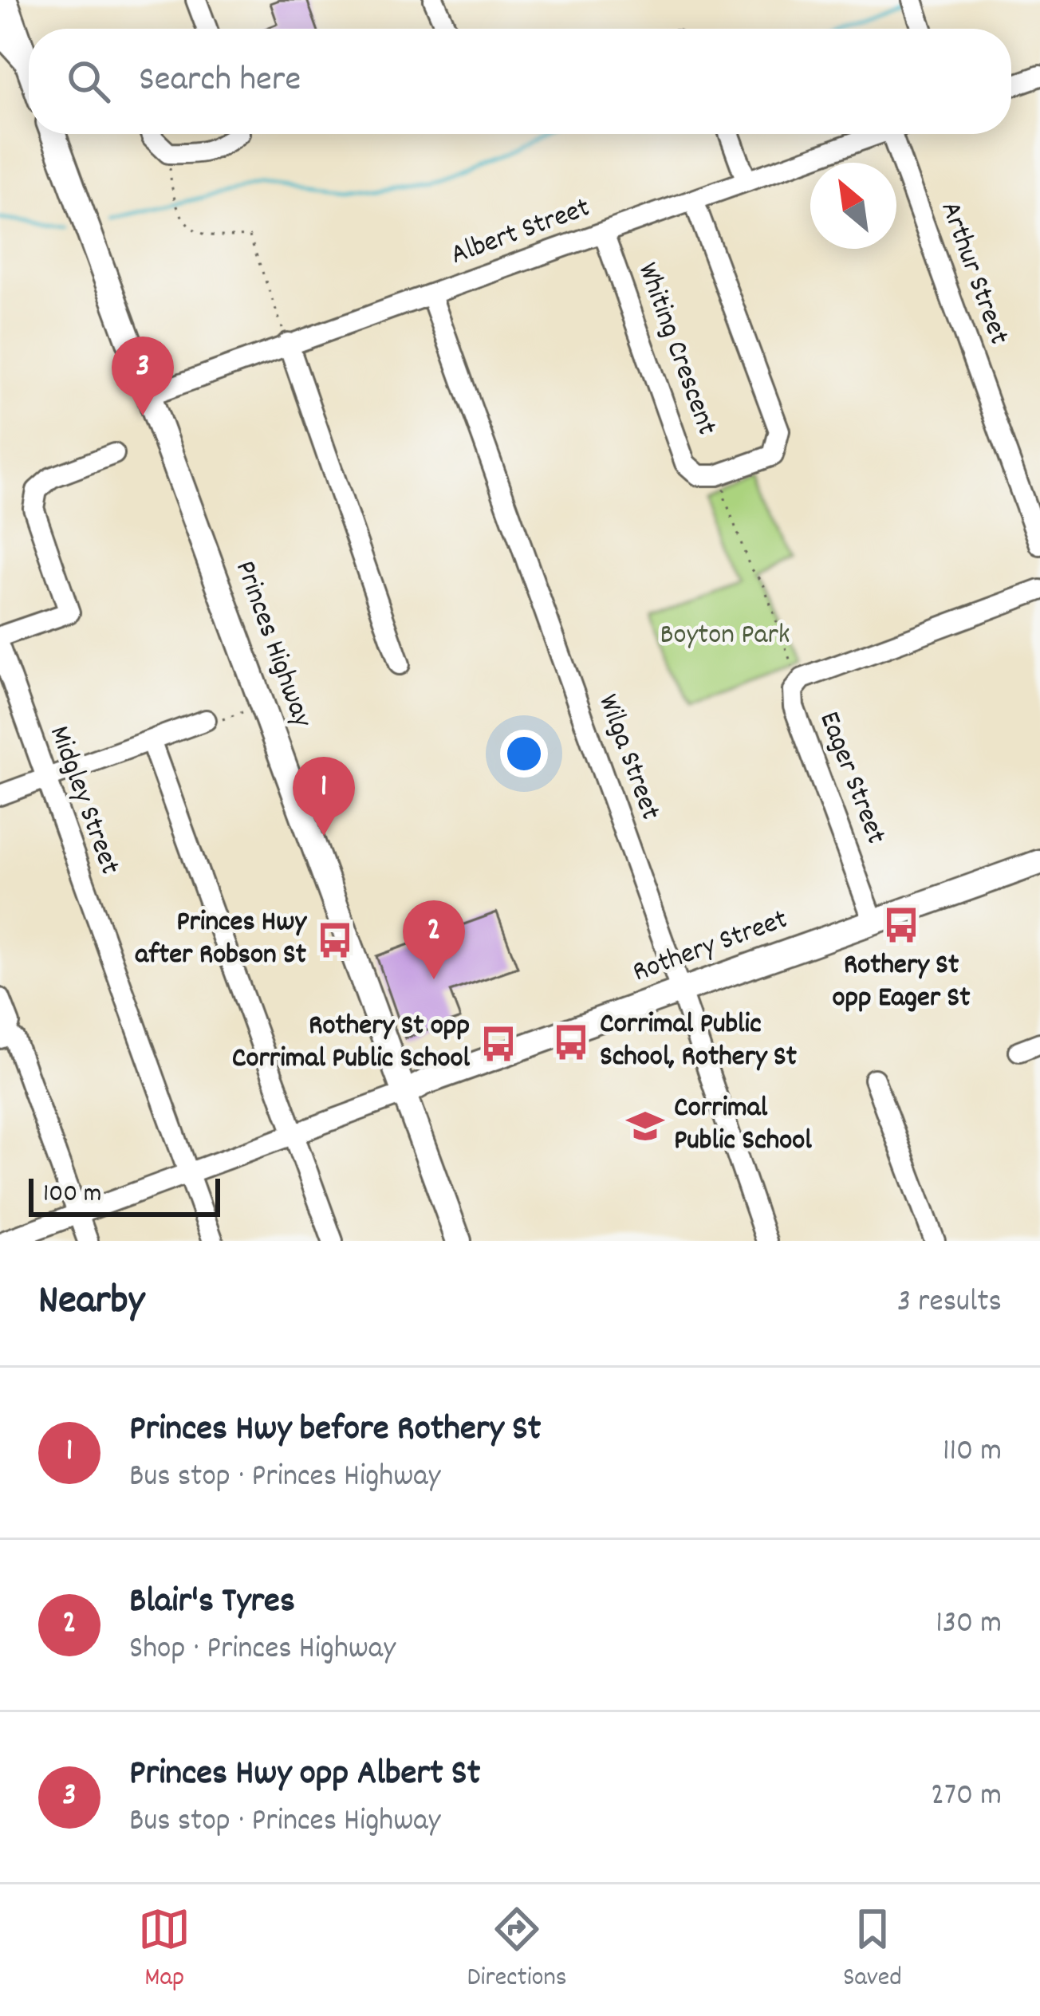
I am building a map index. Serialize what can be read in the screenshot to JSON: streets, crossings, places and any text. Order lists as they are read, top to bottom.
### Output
{
  "streets": {
    "main road": ["Princes Highway", "Rothery Street"],
    "street": [
      "Albert Street",
      "Arthur Street",
      "Whiting Crescent",
      "Wilga Street",
      "Eager Street",
      "Midgley Street"
    ]
  },
  "crossings": [
    ["Albert Street", "Whiting Crescent"],
    ["Albert Street", "Princes Highway"],
    ["Albert Street", "Wilga Street"],
    ["Princes Highway", "Rothery Street"],
    ["Wilga Street", "Rothery Street"],
    ["Eager Street", "Rothery Street"]
  ],
  "parks": ["Boyton Park"],
  "places": {
    "bus stop": [
      "Rothery St opp Eager St",
      "Princes Hwy after Robson St",
      "Corrimal Public School, Rothery St",
      "Rothery St opp Corrimal Public School"
    ],
    "school or university": ["Corrimal Public School"]
  },
  "scale_bar": "100 m",
  "north": "top left",
  "page": {
    "search": "Search here",
    "pins": ["3", "1", "2"],
    "scale": "100 m",
    "heading": ["Nearby", "3 results"],
    "list": [
      {
        "mark": "1",
        "name": "Princes Hwy before Rothery St",
        "note": "Bus stop · Princes Highway",
        "value": "110 m"
      },
      {
        "mark": "2",
        "name": "Blair's Tyres",
        "note": "Shop · Princes Highway",
        "value": "130 m"
      },
      {
        "mark": "3",
        "name": "Princes Hwy opp Albert St",
        "note": "Bus stop · Princes Highway",
        "value": "270 m"
      }
    ],
    "nav": ["Map", "Directions", "Saved"]
  }
}
